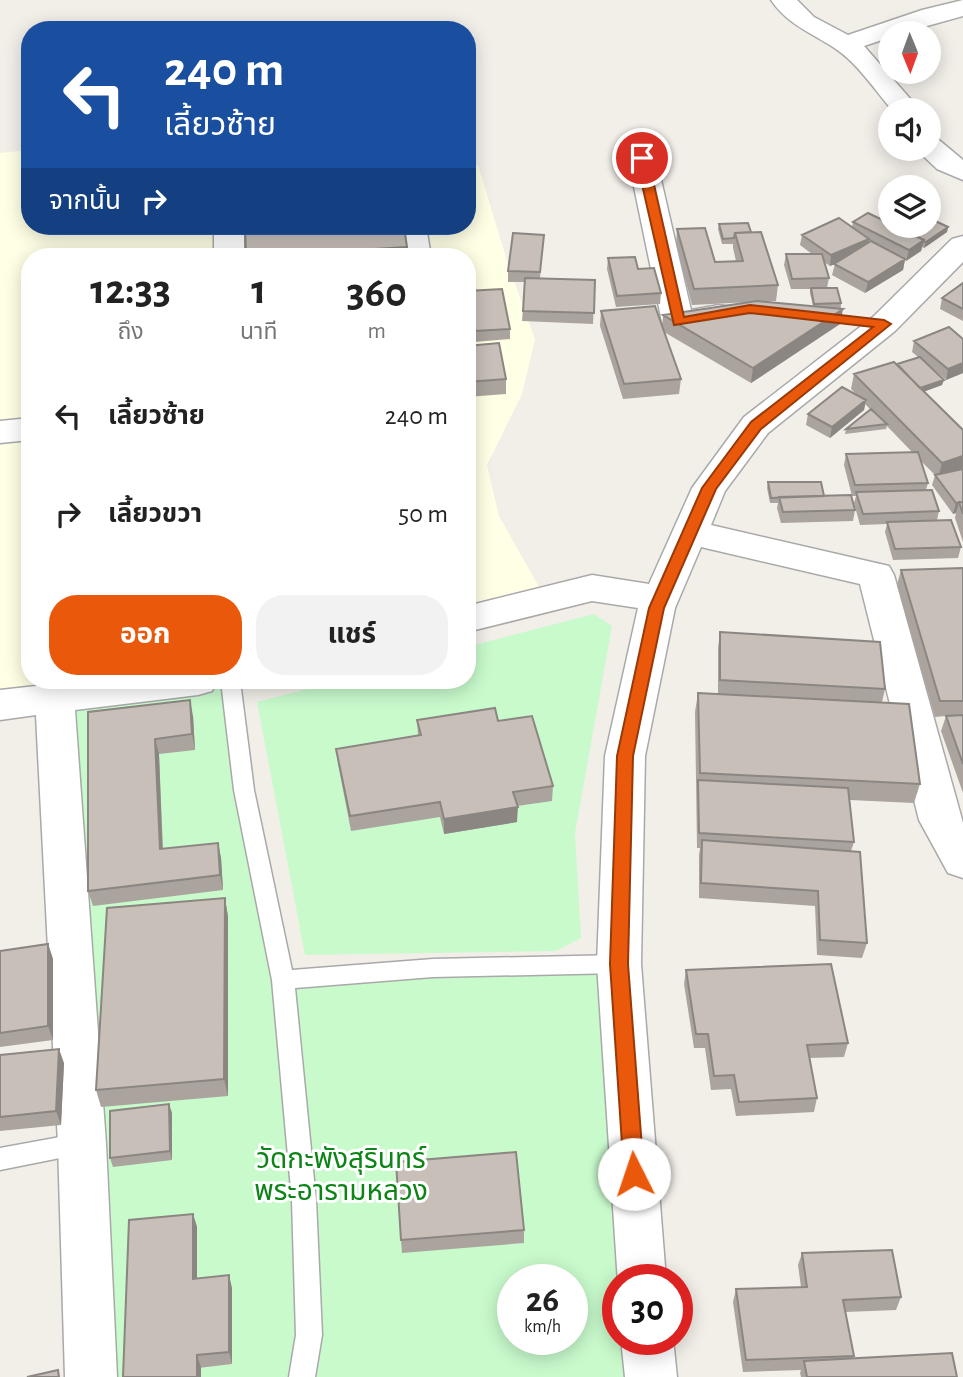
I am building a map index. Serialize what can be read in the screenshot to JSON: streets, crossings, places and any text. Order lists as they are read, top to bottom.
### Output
{
  "parks": ["วัดกะพังสุรินทร์ พระอารามหลวง"],
  "north": "bottom",
  "page": {
    "turn": ["240 m", "เลี้ยวซ้าย"],
    "then": "จากนั้น",
    "eta": [
      "12:33",
      "ถึง",
      "1",
      "นาที",
      "360",
      "m"
    ],
    "list": [
      {
        "name": "เลี้ยวซ้าย",
        "value": "240 m"
      },
      {
        "name": "เลี้ยวขวา",
        "value": "50 m"
      }
    ],
    "buttons": ["ออก", "แชร์"],
    "speed": "26 km/h",
    "limit": "30"
  }
}
